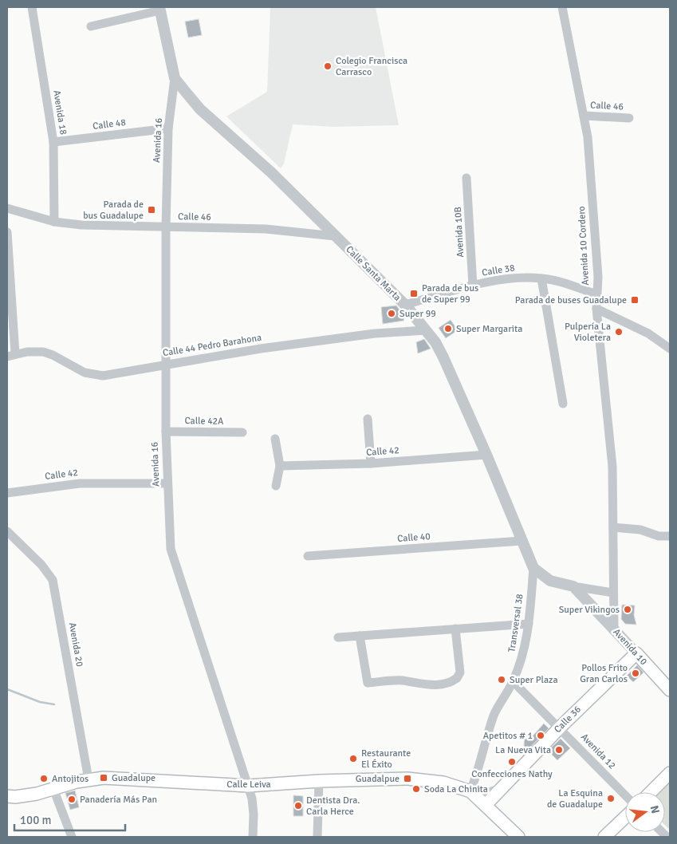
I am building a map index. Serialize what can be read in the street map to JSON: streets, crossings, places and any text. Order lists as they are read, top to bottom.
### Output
{
  "streets": {
    "main road": ["Avenida 10", "Calle 36", "Calle Leiva"],
    "street": [
      "Calle 46",
      "Avenida 18",
      "Calle 48",
      "Avenida 16",
      "Avenida 10B",
      "Avenida 10 Cordero",
      "Calle 38",
      "Calle Santa Marta",
      "Calle 44 Pedro Barahona",
      "Calle 42A",
      "Calle 42",
      "Calle 40",
      "Transversal 38",
      "Avenida 20",
      "Avenida 12"
    ]
  },
  "crossings": [
    ["Calle 46", "Avenida 18"],
    ["Calle 46", "Avenida 16"],
    ["Calle 46", "Avenida 10 Cordero"],
    ["Calle 46", "Calle Santa Marta"],
    ["Avenida 18", "Calle 48"],
    ["Calle 48", "Avenida 16"],
    ["Avenida 16", "Calle Santa Marta"],
    ["Avenida 16", "Calle 44 Pedro Barahona"],
    ["Avenida 16", "Calle 42A"],
    ["Avenida 16", "Calle 42"],
    ["Avenida 16", "Calle Leiva"],
    ["Avenida 10B", "Calle 38"],
    ["Avenida 10 Cordero", "Calle 38"],
    ["Avenida 10 Cordero", "Calle Santa Marta"],
    ["Avenida 10 Cordero", "Avenida 10"],
    ["Calle 38", "Calle Santa Marta"],
    ["Calle Santa Marta", "Calle 44 Pedro Barahona"],
    ["Calle Santa Marta", "Calle 42"],
    ["Calle Santa Marta", "Calle 40"],
    ["Calle Santa Marta", "Transversal 38"],
    ["Calle Santa Marta", "Avenida 10"],
    ["Transversal 38", "Avenida 12"],
    ["Transversal 38", "Calle Leiva"],
    ["Avenida 20", "Calle Leiva"],
    ["Avenida 10", "Calle 36"],
    ["Calle 36", "Avenida 12"],
    ["Calle 36", "Calle Leiva"]
  ],
  "places": {
    "other": [
      "Colegio Francisca Carrasco",
      "Super 99",
      "Super Margarita",
      "Pulpería La Violetera",
      "Super Vikingos",
      "Pollos Frito Gran Carlos",
      "Super Plaza",
      "Apetitos # 1",
      "La Nueva Vita",
      "Restaurante El Éxito",
      "Confecciones Nathy",
      "Antojitos",
      "Soda La Chinita",
      "La Esquina de Guadalupe",
      "Panadería Más Pan",
      "Dentista Dra. Carla Herce"
    ],
    "transit": [
      "Parada de bus Guadalupe",
      "Parada de bus de Super 99",
      "Parada de buses Guadalupe",
      "Guadalupe",
      "Guadalpue"
    ]
  },
  "scale_bar": "100 m",
  "north": "right"
}
